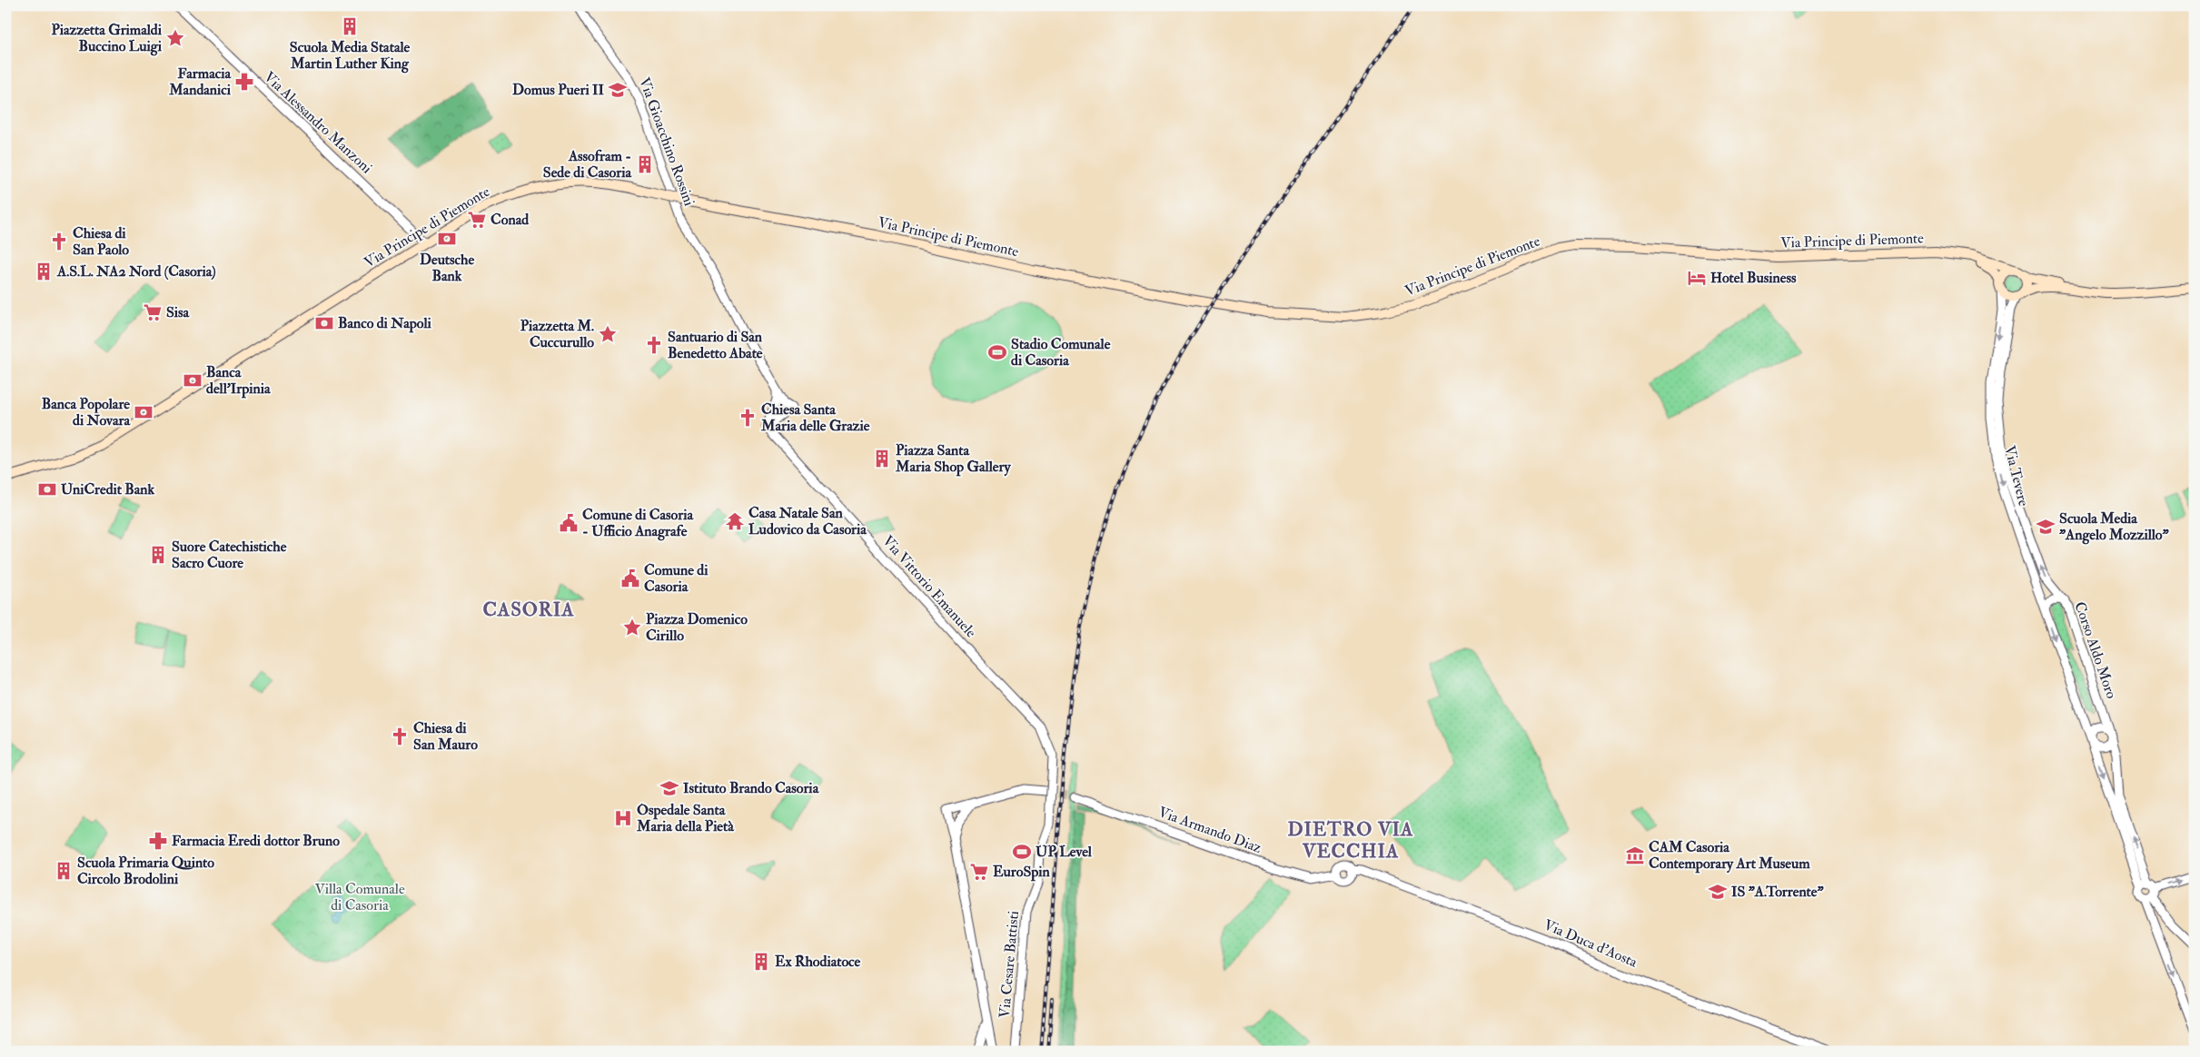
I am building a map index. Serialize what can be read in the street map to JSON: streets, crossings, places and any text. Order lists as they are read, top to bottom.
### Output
{
  "streets": {
    "main road": ["Via Principe di Piemonte"],
    "street": [
      "Via Alessandro Manzoni",
      "Via Gioacchino Rossini",
      "Via Tevere",
      "Via Vittorio Emanuele",
      "Corso Aldo Moro",
      "Via Armando Diaz",
      "Via Duca d'Aosta",
      "Via Cesare Battisti"
    ]
  },
  "crossings": [
    ["Via Alessandro Manzoni", "Via Principe di Piemonte"],
    ["Via Tevere", "Corso Aldo Moro"],
    ["Via Vittorio Emanuele", "Via Cesare Battisti"],
    ["Via Armando Diaz", "Via Duca d'Aosta"]
  ],
  "one_way": ["Via Tevere", "Corso Aldo Moro"],
  "districts": ["CASORIA", "DIETRO VIA VECCHIA"],
  "parks": ["Villa Comunale di Casoria"],
  "places": {
    "building": [
      "Scuola Media Statale Martin Luther King",
      "Assofram - Sede di Casoria",
      "A.S.L. NA2 Nord (Casoria)",
      "Piazza Santa Maria Shop Gallery",
      "Suore Catechistiche Sacro Cuore",
      "Scuola Primaria Quinto Circolo Brodolini",
      "Ex Rhodiatoce"
    ],
    "place": ["Piazzetta Grimaldi Buccino Luigi", "Piazzetta M. Cuccurullo", "Piazza Domenico Cirillo"],
    "pharmacy": ["Farmacia Mandanici", "Farmacia Eredi dottor Bruno"],
    "school or university": [
      "Domus Pueri II",
      "Scuola Media \"Angelo Mozzillo\"",
      "Istituto Brando Casoria",
      "IS \"A.Torrente\""
    ],
    "supermarket": ["Conad", "Sisa", "EuroSpin"],
    "bank": [
      "Deutsche Bank",
      "Banco di Napoli",
      "Banca dell'Irpinia",
      "Banca Popolare di Novara",
      "UniCredit Bank"
    ],
    "church": [
      "Chiesa di San Paolo",
      "Santuario di San Benedetto Abate",
      "Chiesa Santa Maria delle Grazie",
      "Chiesa di San Mauro"
    ],
    "hotel": ["Hotel Business"],
    "sports": ["Stadio Comunale di Casoria", "UP Level"],
    "temple": ["Casa Natale San Ludovico da Casoria"],
    "public building": ["Comune di Casoria - Ufficio Anagrafe", "Comune di Casoria"],
    "hospital": ["Ospedale Santa Maria della Pietà"],
    "museum": ["CAM Casoria Contemporary Art Museum"]
  }
}
